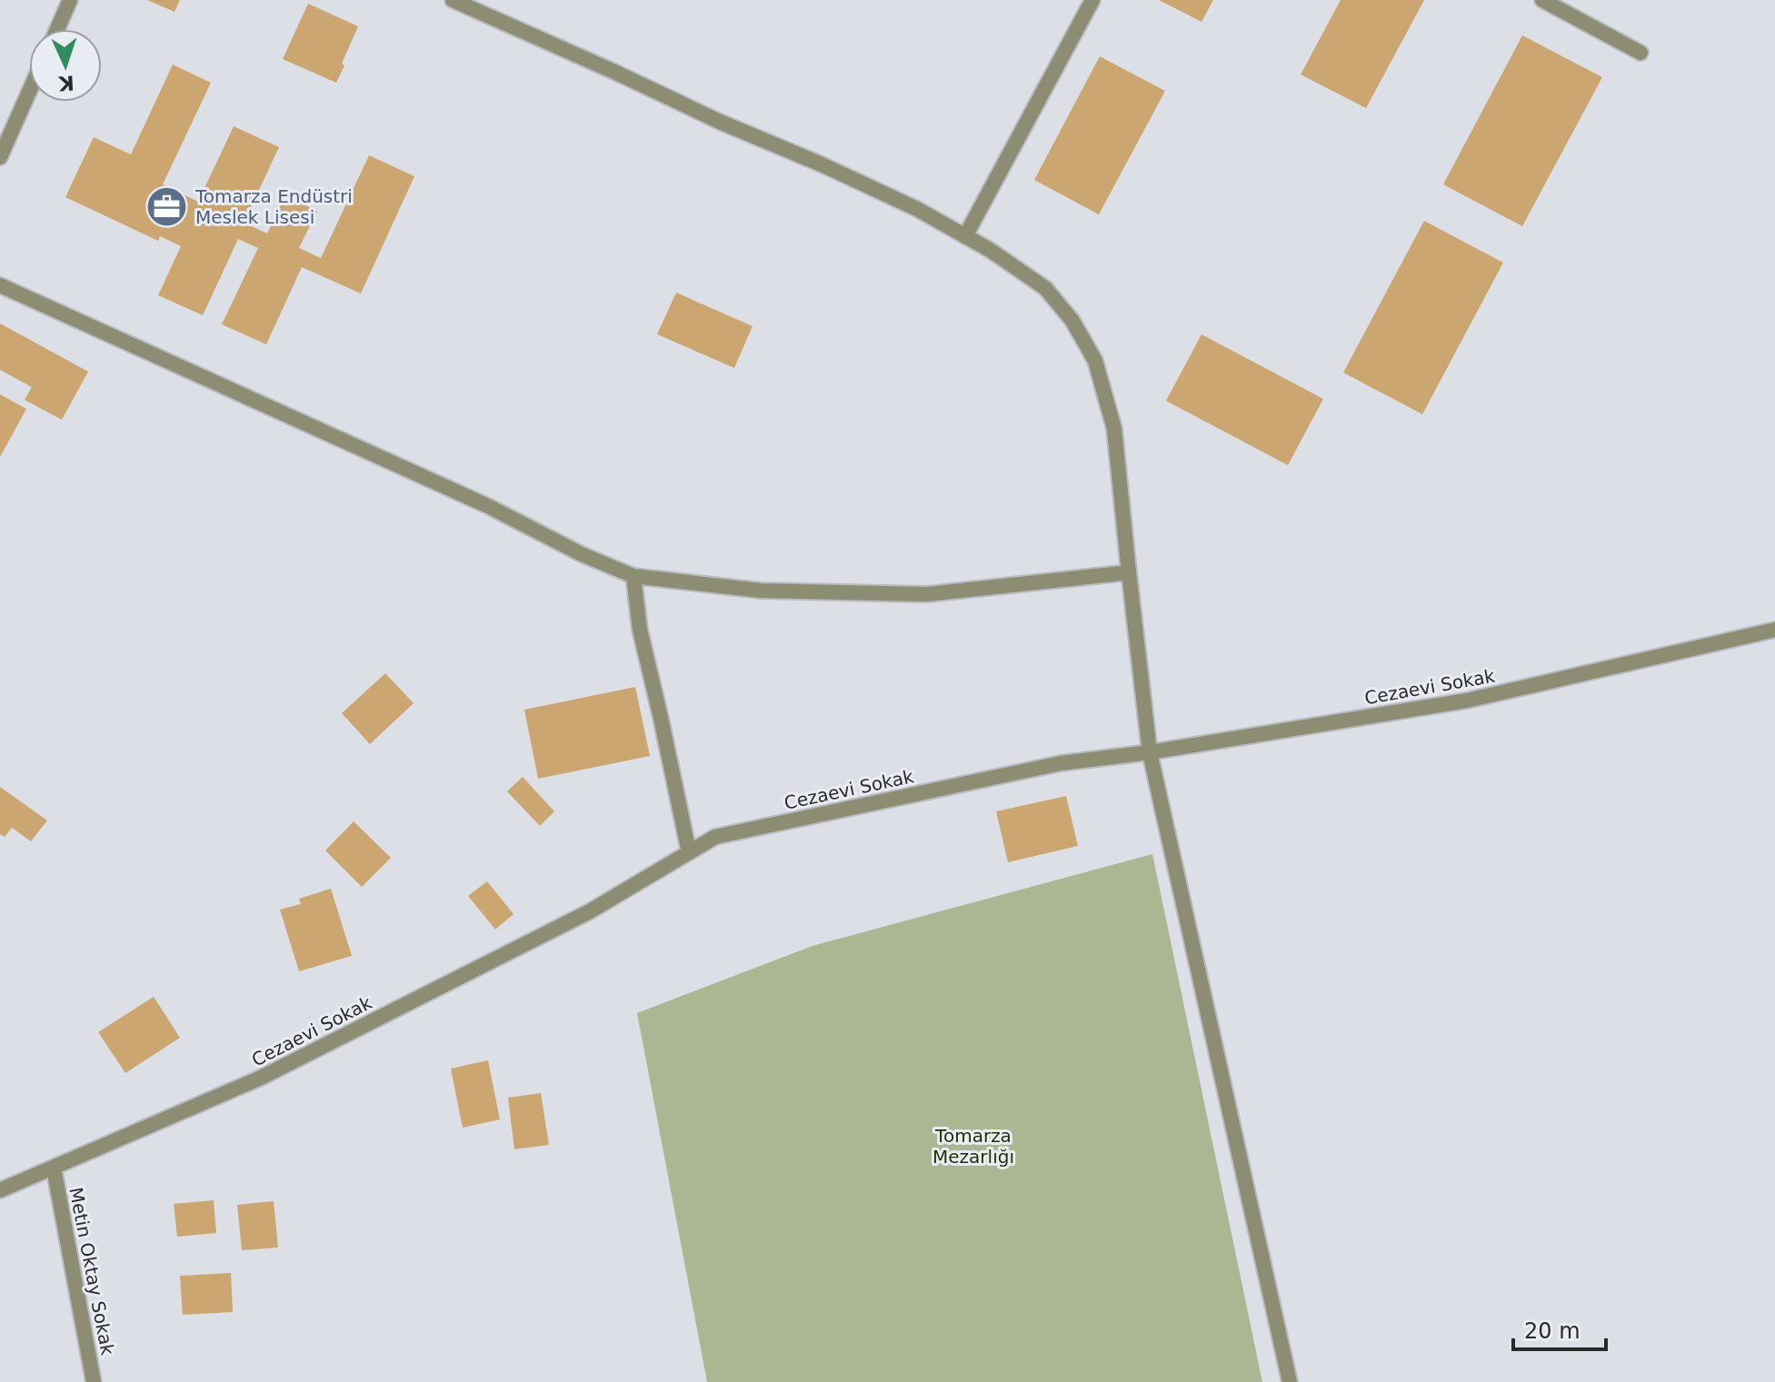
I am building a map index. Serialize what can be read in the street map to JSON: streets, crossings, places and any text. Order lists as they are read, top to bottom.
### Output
{
  "streets": {
    "street": ["Cezaevi Sokak", "Metin Oktay Sokak"]
  },
  "crossings": [
    ["Cezaevi Sokak", "Metin Oktay Sokak"]
  ],
  "parks": ["Tomarza Mezarlığı"],
  "places": {
    "office": ["Tomarza Endüstri Meslek Lisesi"]
  },
  "scale_bar": "20 m",
  "north": "bottom"
}
